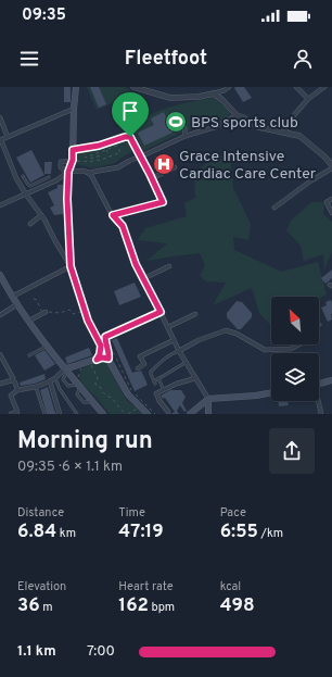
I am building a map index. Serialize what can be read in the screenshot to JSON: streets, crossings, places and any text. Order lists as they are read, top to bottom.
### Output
{
  "places": {
    "sports": ["BPS sports club"],
    "hospital": ["Grace Intensive Cardiac Care Center"]
  },
  "north": "top left",
  "page": {
    "status": "09:35",
    "header": "Fleetfoot",
    "heading": ["Morning run", "09:35 · 6 × 1.1 km"],
    "stats": [
      ["Distance", "6.84 km"],
      ["Time", "47:19"],
      ["Pace", "6:55 /km"],
      ["Elevation", "36 m"],
      ["Heart rate", "162 bpm"],
      ["kcal", "498"]
    ],
    "list": [
      {
        "name": "1.1 km",
        "note": "7:00"
      }
    ]
  }
}
